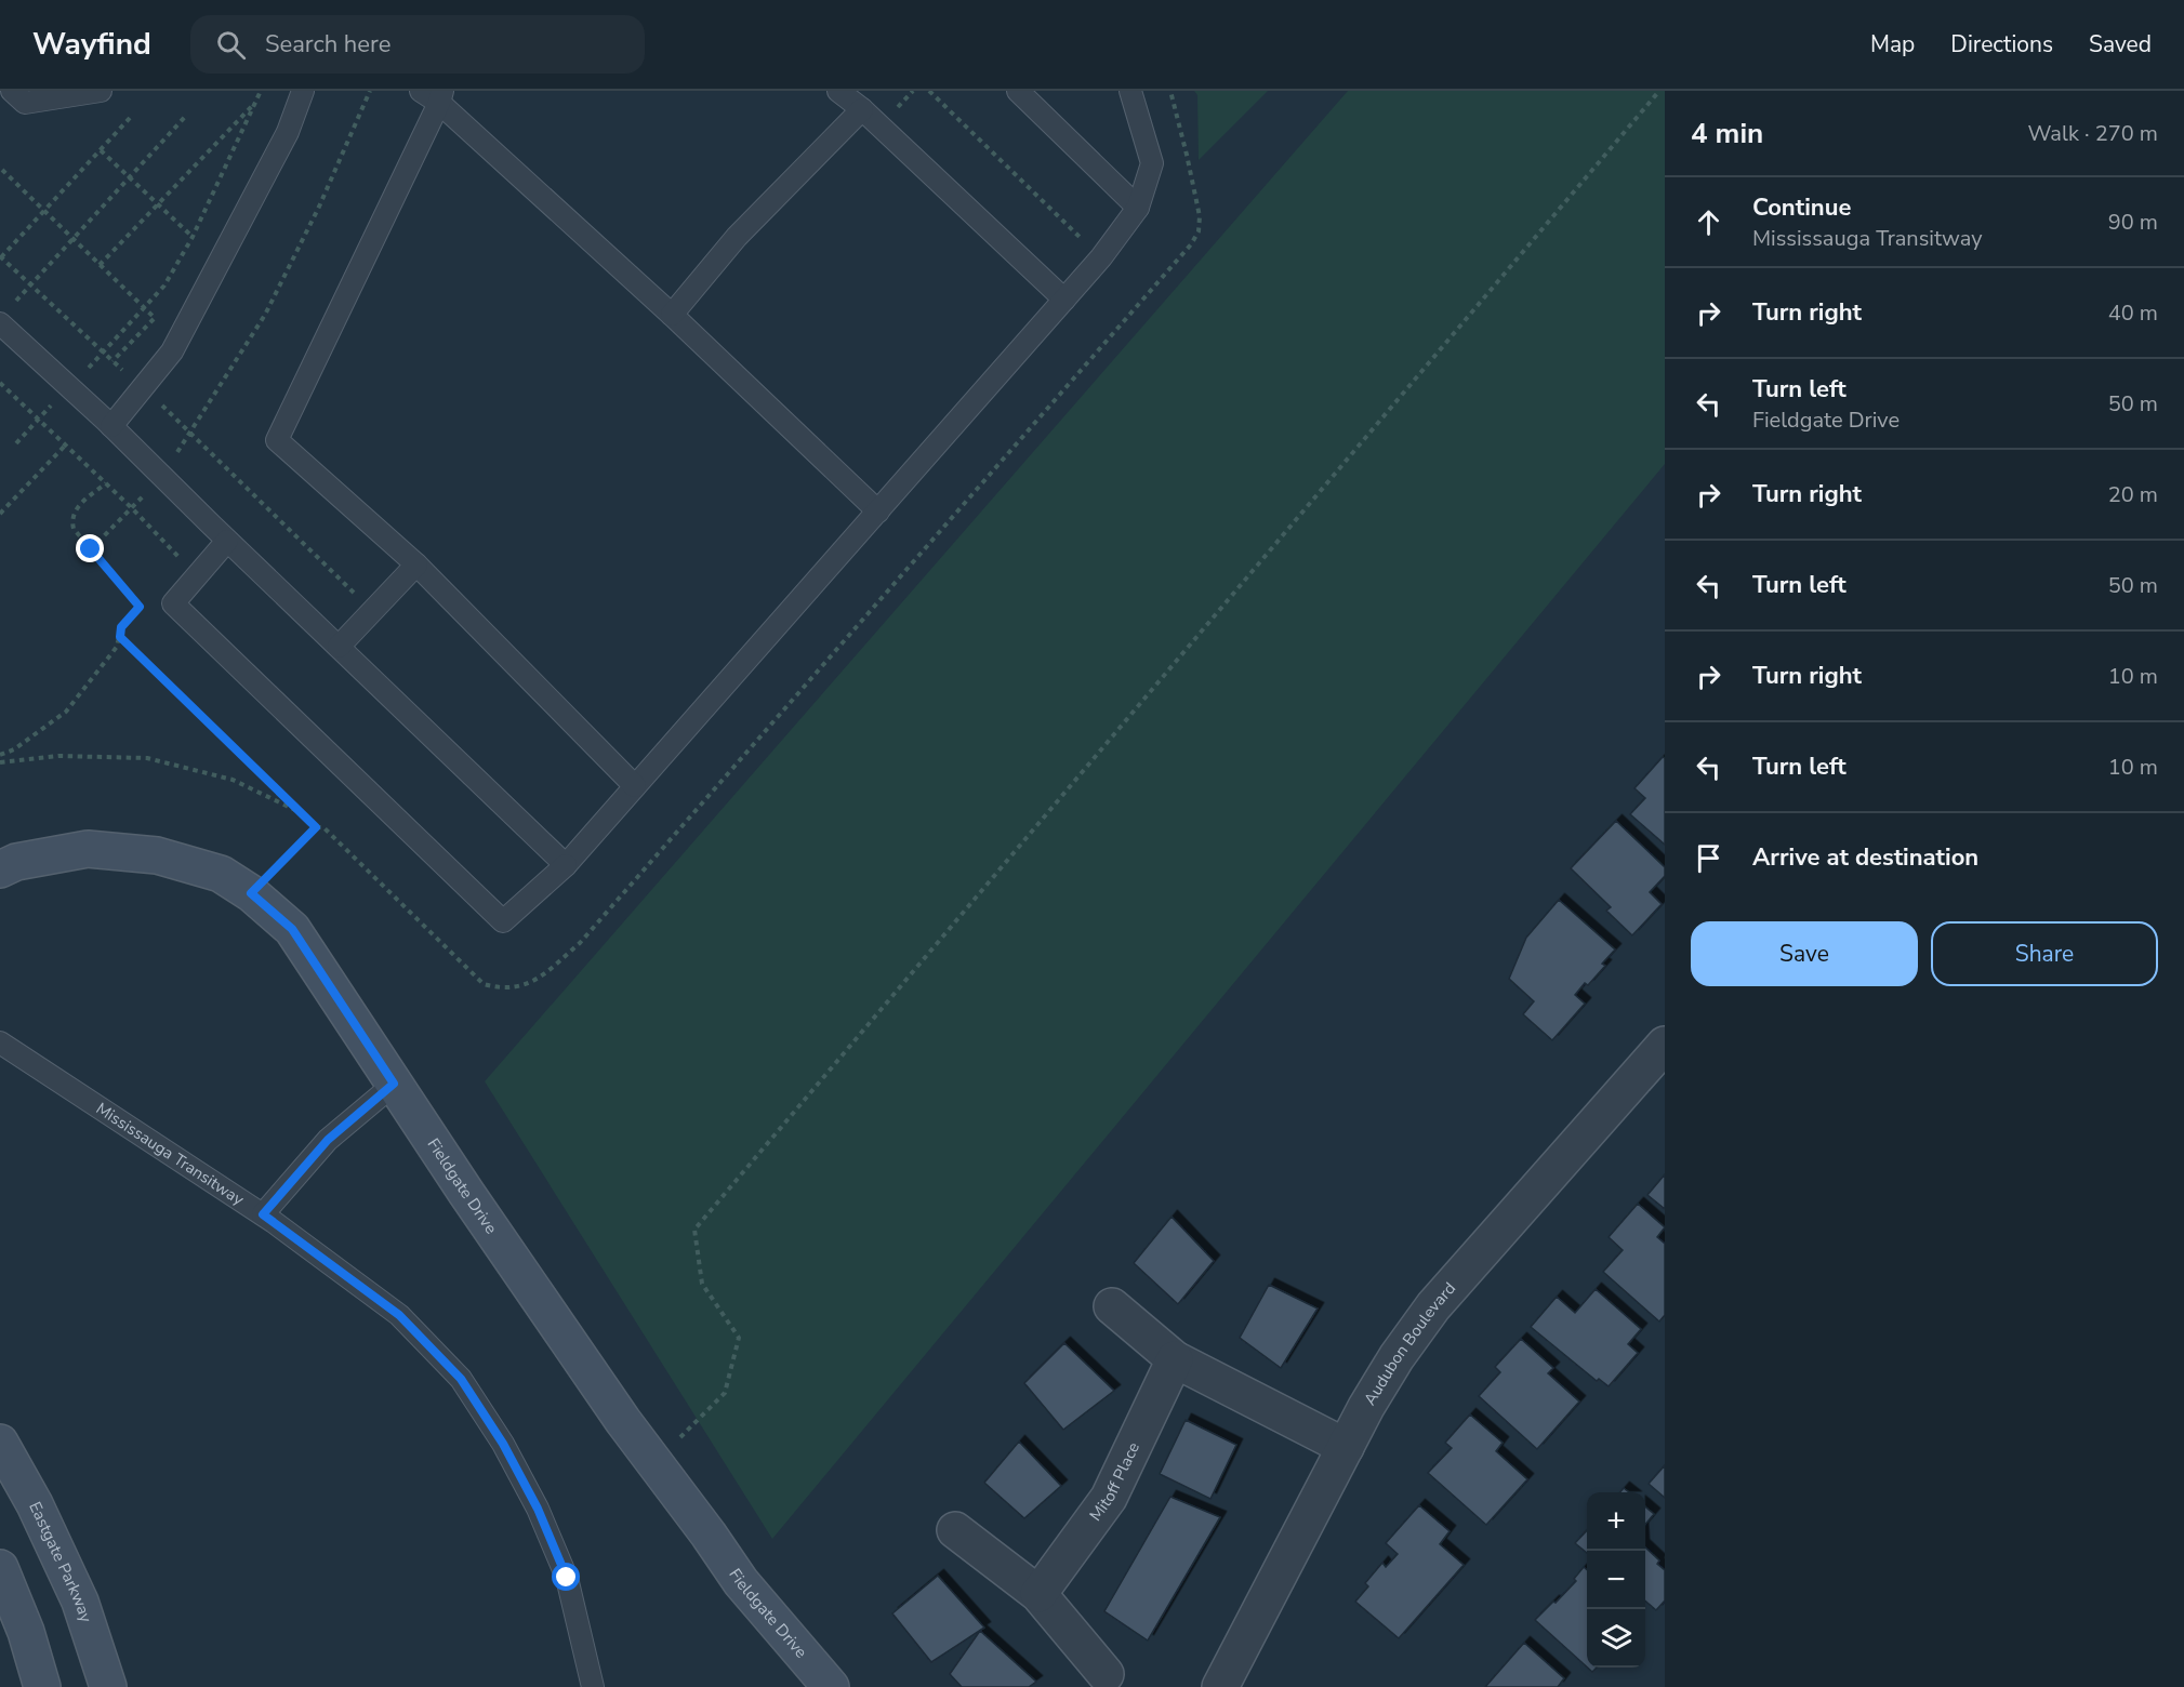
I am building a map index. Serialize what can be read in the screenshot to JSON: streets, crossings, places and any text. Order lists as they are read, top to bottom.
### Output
{
  "streets": {
    "street": [
      "Fieldgate Drive",
      "Audubon Boulevard",
      "Mitoff Place",
      "Eastgate Parkway"
    ],
    "lane": ["Mississauga Transitway"]
  },
  "page": {
    "header": "Wayfind",
    "search": "Search here",
    "nav": ["Map", "Directions", "Saved"],
    "heading": ["4 min", "Walk · 270 m"],
    "list": [
      ["Continue", "Mississauga Transitway", "90 m"],
      ["Turn right", "40 m"],
      ["Turn left", "Fieldgate Drive", "50 m"],
      ["Turn right", "20 m"],
      ["Turn left", "50 m"],
      ["Turn right", "10 m"],
      ["Turn left", "10 m"],
      "Arrive at destination"
    ],
    "buttons": ["Save", "Share"],
    "map_buttons": ["+", "−"]
  }
}
